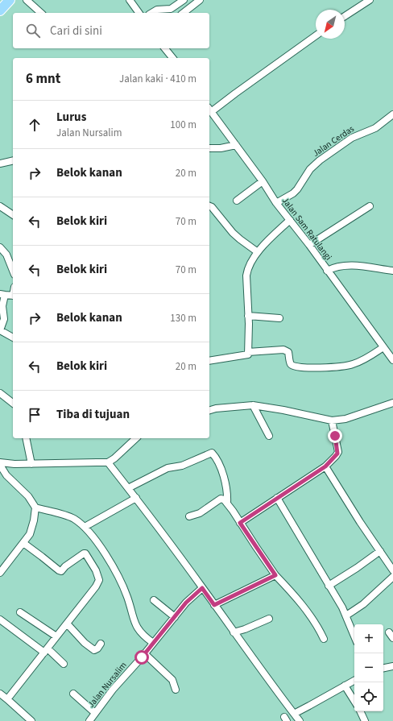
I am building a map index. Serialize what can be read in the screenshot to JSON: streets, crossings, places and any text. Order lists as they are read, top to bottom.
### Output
{
  "streets": {
    "street": ["Jalan Cerdas", "Jalan Sam Ratulangi", "Jalan Nursalim"]
  },
  "crossings": [
    ["Jalan Cerdas", "Jalan Sam Ratulangi"]
  ],
  "north": "bottom left",
  "page": {
    "search": "Cari di sini",
    "heading": ["6 mnt", "Jalan kaki · 410 m"],
    "list": [
      ["Lurus", "Jalan Nursalim", "100 m"],
      ["Belok kanan", "20 m"],
      ["Belok kiri", "70 m"],
      ["Belok kiri", "70 m"],
      ["Belok kanan", "130 m"],
      ["Belok kiri", "20 m"],
      "Tiba di tujuan"
    ],
    "map_buttons": ["+", "−"]
  }
}
